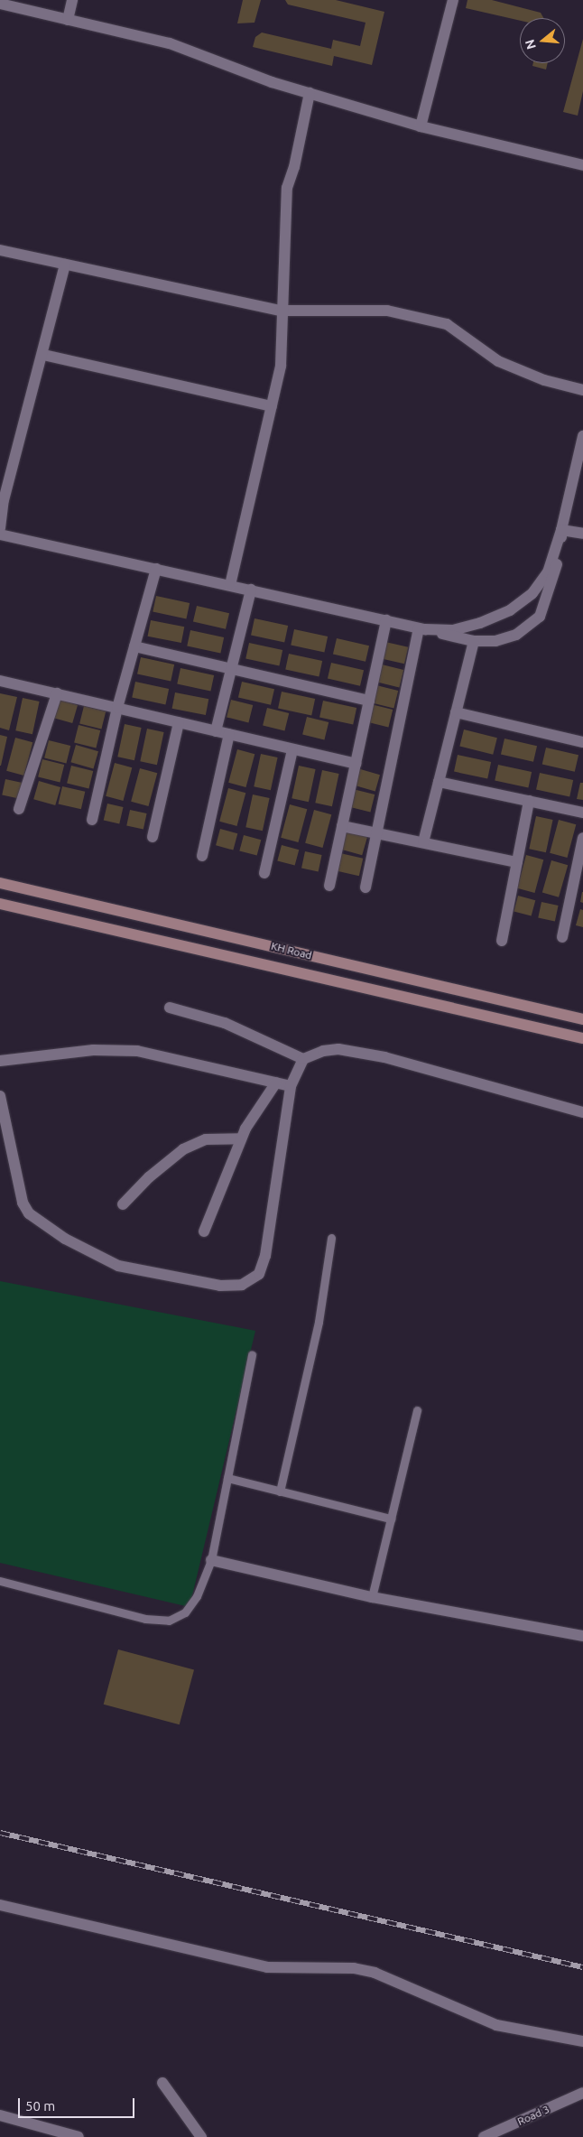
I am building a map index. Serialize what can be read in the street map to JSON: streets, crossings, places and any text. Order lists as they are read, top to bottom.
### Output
{
  "streets": {
    "main road": ["KH Road"],
    "street": ["Road 3"]
  },
  "scale_bar": "50 m",
  "north": "left"
}
